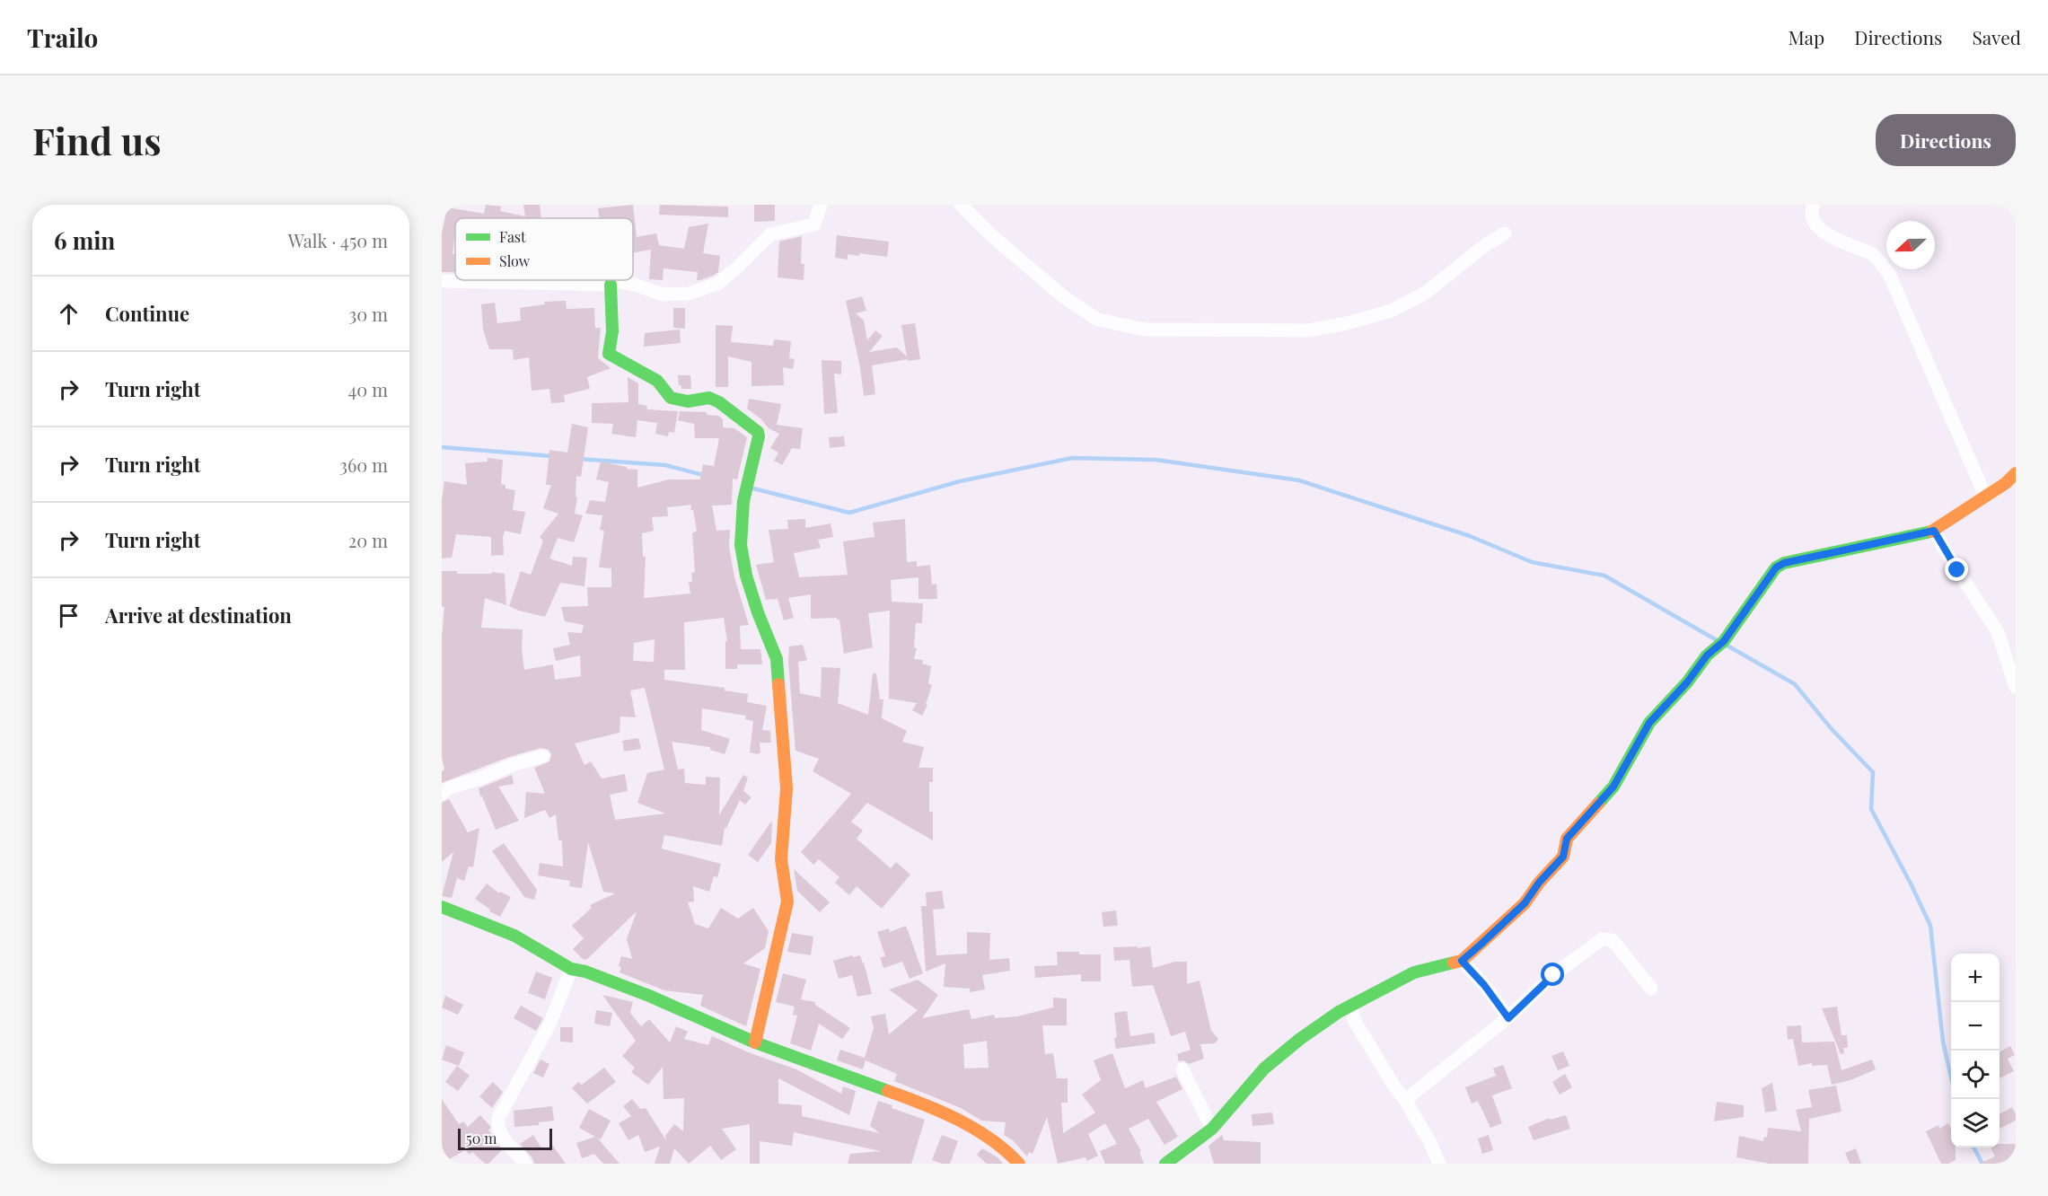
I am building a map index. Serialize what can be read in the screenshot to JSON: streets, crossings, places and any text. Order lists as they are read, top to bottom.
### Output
{
  "legend": ["Fast", "Slow"],
  "scale_bar": "50 m",
  "north": "left",
  "page": {
    "header": "Trailo",
    "nav": ["Map", "Directions", "Saved"],
    "buttons": "Directions",
    "title": "Find us",
    "heading": ["6 min", "Walk · 450 m"],
    "list": [
      ["Continue", "30 m"],
      ["Turn right", "40 m"],
      ["Turn right", "360 m"],
      ["Turn right", "20 m"],
      "Arrive at destination"
    ],
    "map_buttons": ["+", "−"],
    "scale": "50 m"
  }
}
